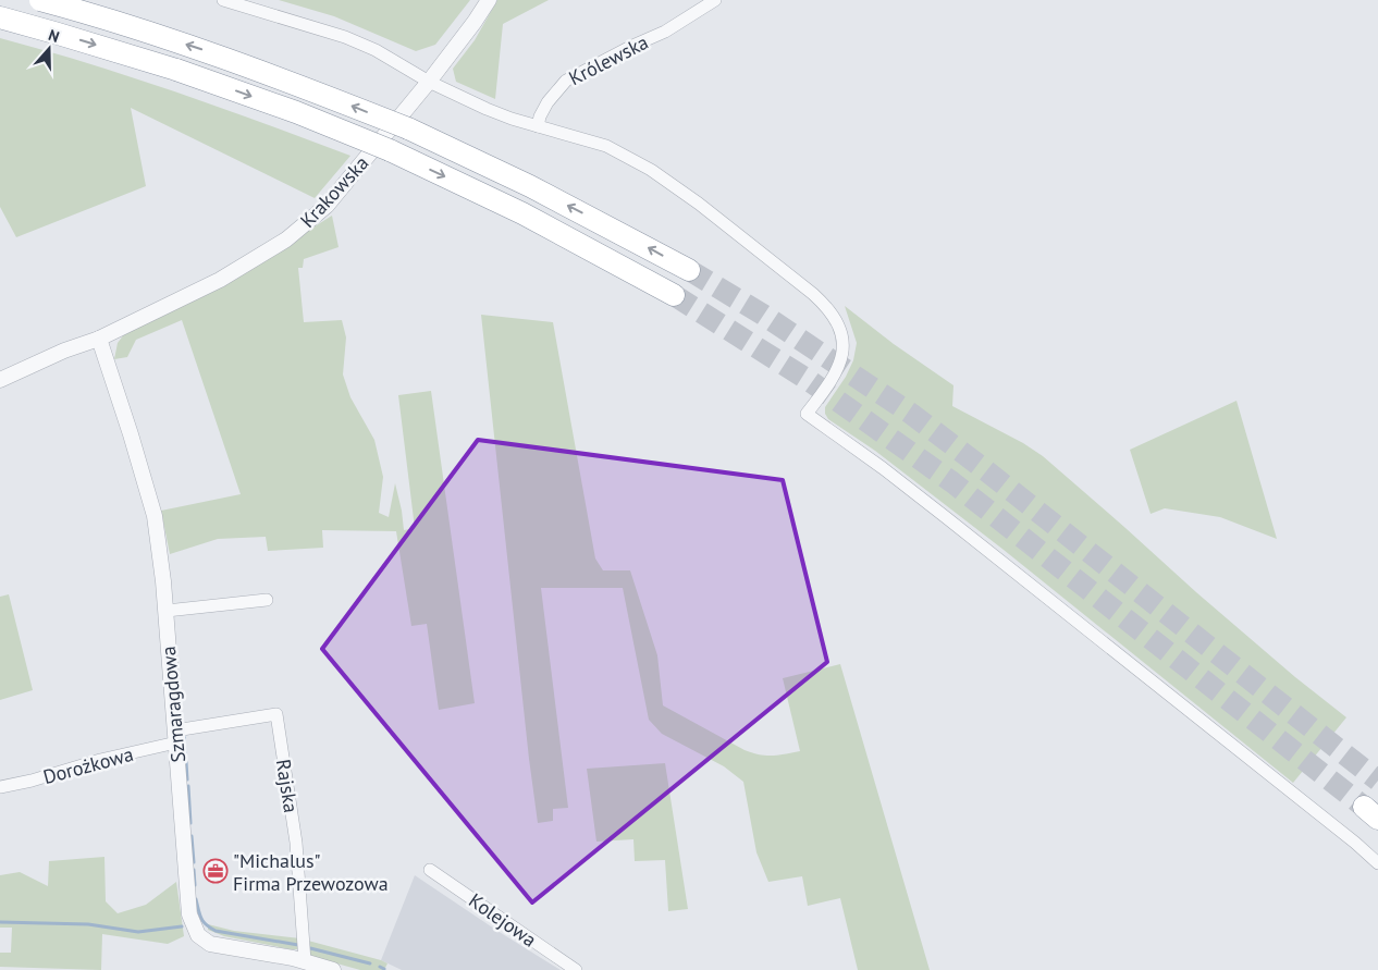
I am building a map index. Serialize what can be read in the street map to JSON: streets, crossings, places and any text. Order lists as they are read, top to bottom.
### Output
{
  "streets": {
    "street": [
      "Królewska",
      "Krakowska",
      "Szmaragdowa",
      "Dorożkowa",
      "Rajska",
      "Kolejowa"
    ]
  },
  "crossings": [
    ["Krakowska", "Szmaragdowa"],
    ["Szmaragdowa", "Dorożkowa"],
    ["Szmaragdowa", "Rajska"],
    ["Dorożkowa", "Rajska"]
  ],
  "places": {
    "office": ["\"Michalus\" Firma Przewozowa"]
  },
  "north": "top"
}
